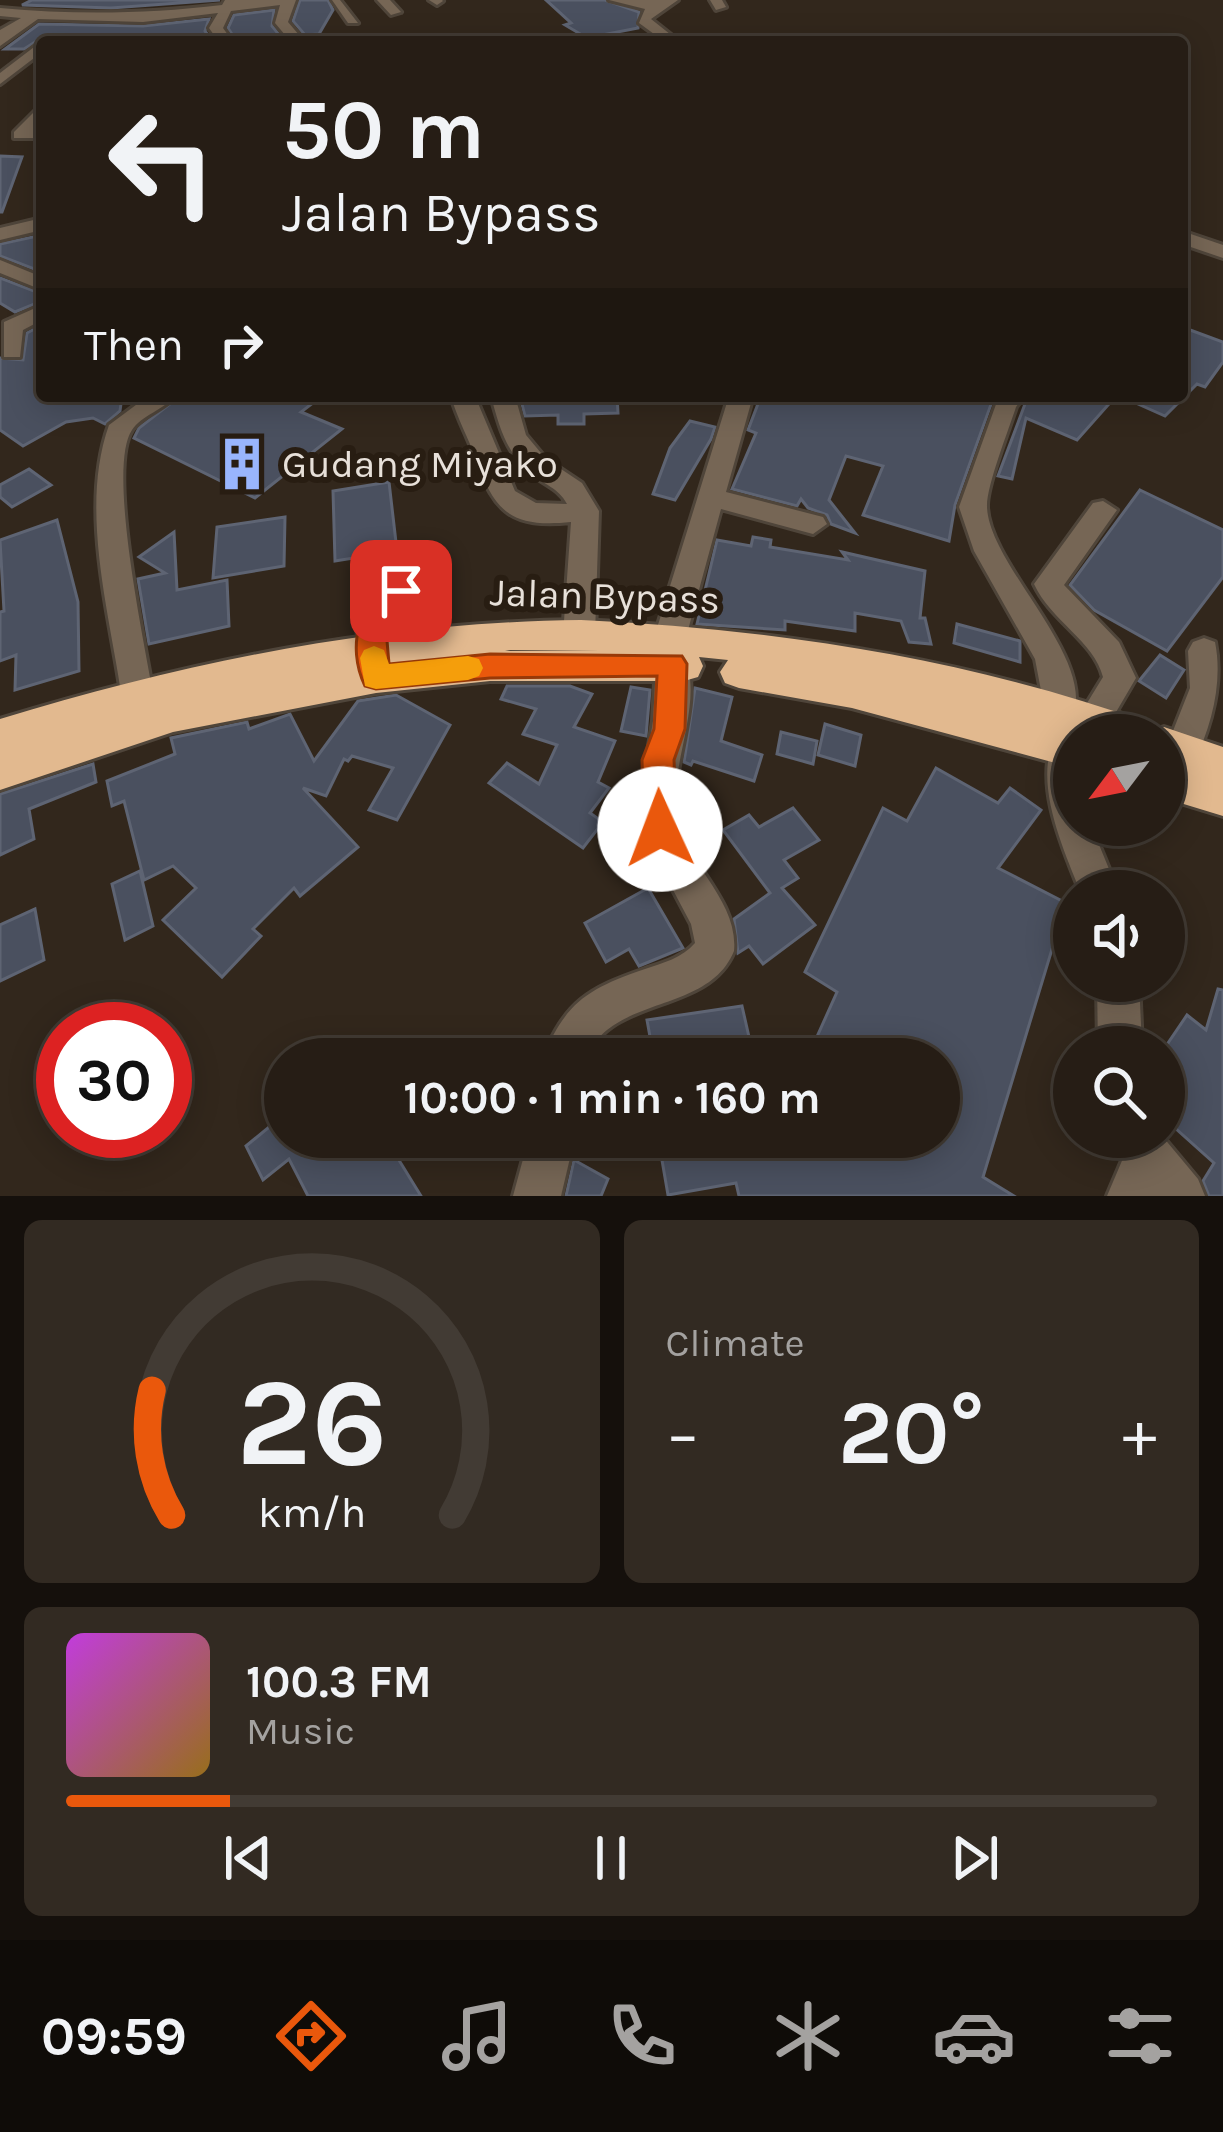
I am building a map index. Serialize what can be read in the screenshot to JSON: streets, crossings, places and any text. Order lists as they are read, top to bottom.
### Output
{
  "streets": {
    "highway": ["Jalan Bypass"]
  },
  "places": {
    "building": ["Gudang Miyako"]
  },
  "north": "bottom left",
  "page": {
    "turn": ["50 m", "Jalan Bypass"],
    "then": "Then",
    "limit": "30",
    "trip": "10:00 · 1 min · 160 m",
    "tile": "Climate",
    "heat": ["−", "20°", "+"],
    "song": ["100.3 FM", "Music"],
    "tabs": "09:59",
    "gauge": ["26", "km/h"]
  }
}
